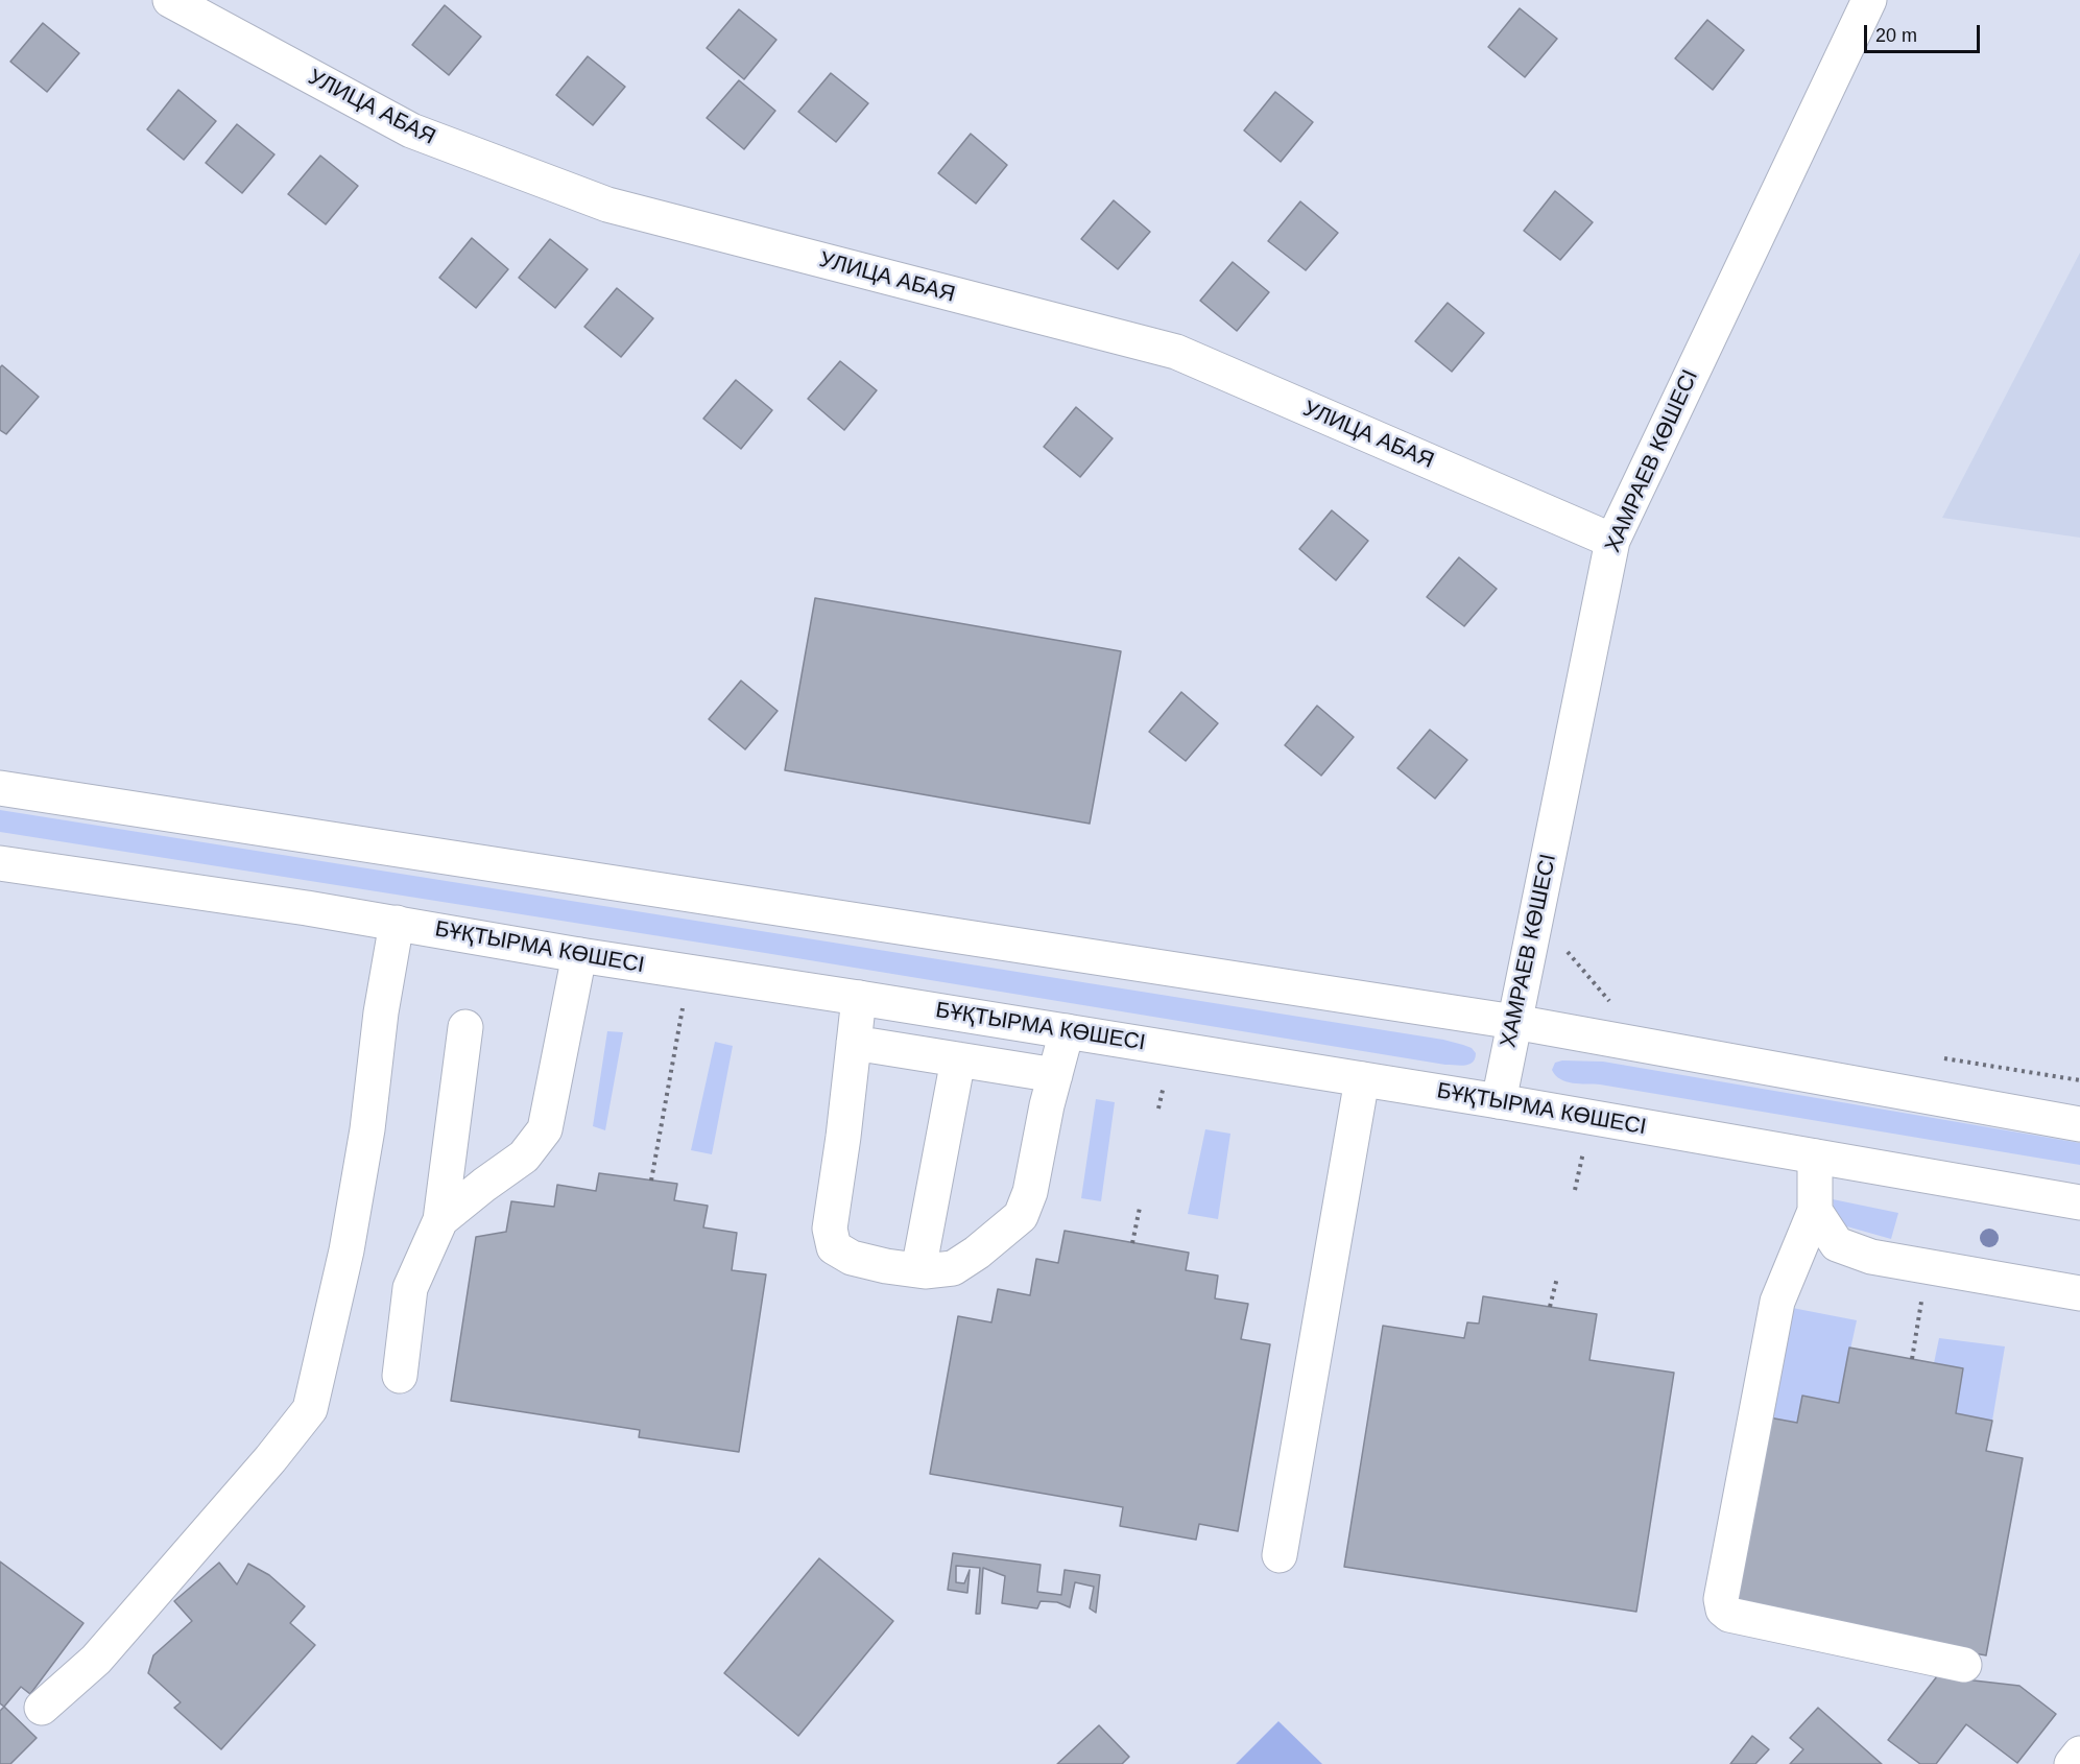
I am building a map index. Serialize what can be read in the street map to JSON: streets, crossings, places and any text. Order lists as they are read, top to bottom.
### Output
{
  "streets": {
    "main road": ["УЛИЦА АБАЯ", "ХАМРАЕВ КӨШЕСІ", "БҰҚТЫРМА КӨШЕСІ"]
  },
  "crossings": [
    ["УЛИЦА АБАЯ", "ХАМРАЕВ КӨШЕСІ"],
    ["ХАМРАЕВ КӨШЕСІ", "БҰҚТЫРМА КӨШЕСІ"]
  ],
  "scale_bar": "20 m"
}
